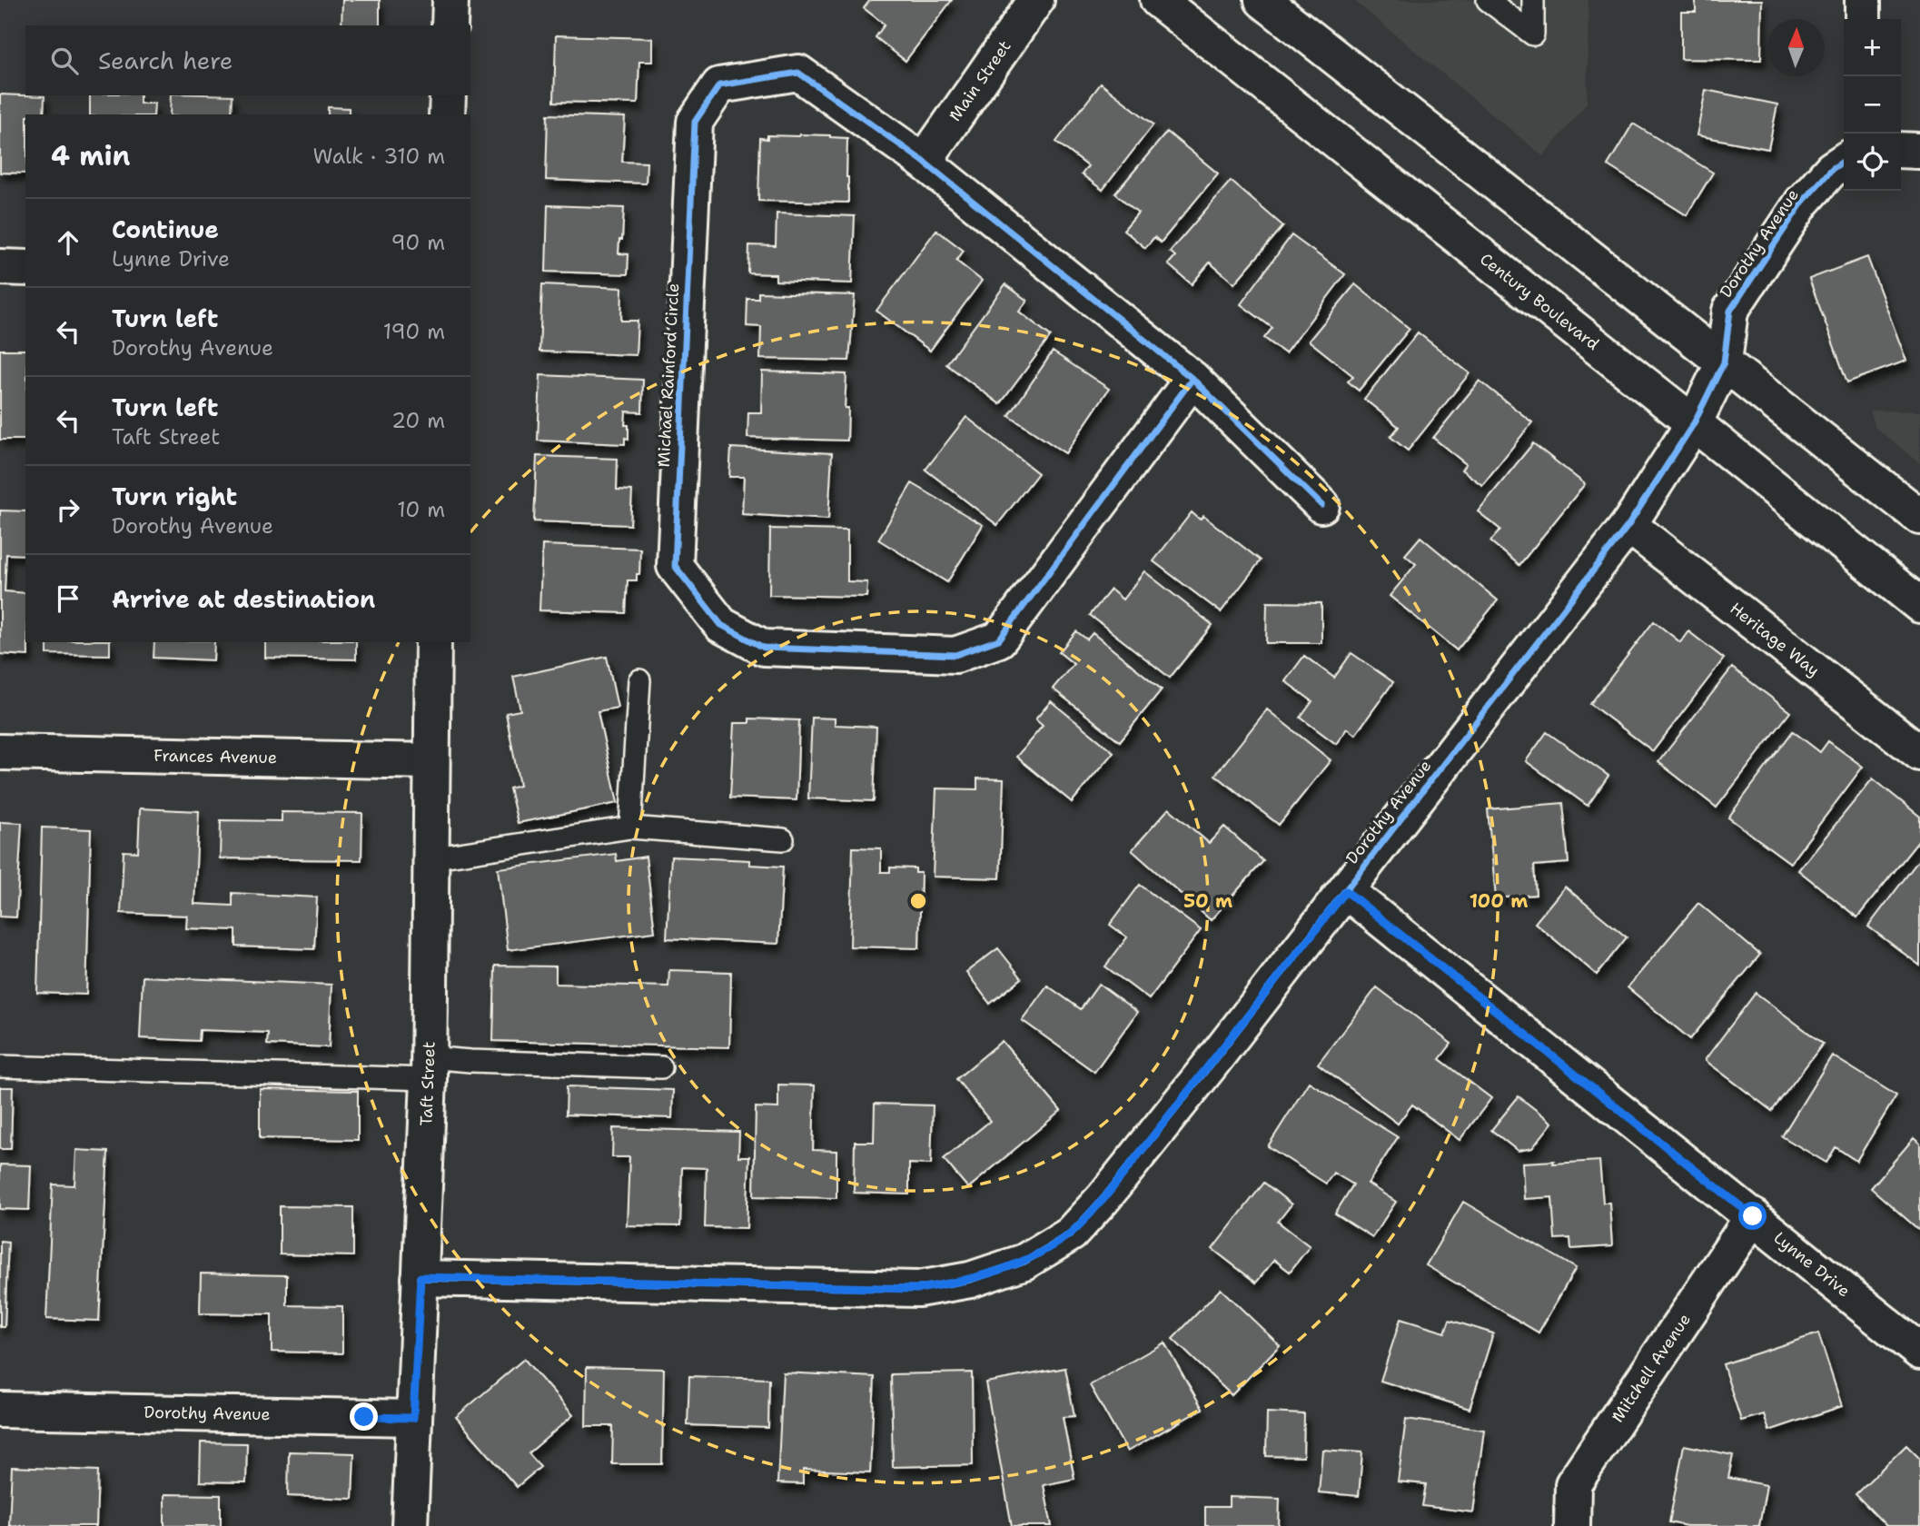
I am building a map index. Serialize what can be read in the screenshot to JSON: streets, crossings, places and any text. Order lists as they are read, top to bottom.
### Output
{
  "streets": {
    "street": [
      "Main Street",
      "Dorothy Avenue",
      "Century Boulevard",
      "Michael Rainford Circle",
      "Heritage Way",
      "Frances Avenue",
      "Taft Street",
      "Lynne Drive",
      "Mitchell Avenue"
    ]
  },
  "crossings": [
    ["Main Street", "Michael Rainford Circle"],
    ["Dorothy Avenue", "Century Boulevard"],
    ["Dorothy Avenue", "Heritage Way"],
    ["Dorothy Avenue", "Taft Street"],
    ["Dorothy Avenue", "Lynne Drive"],
    ["Frances Avenue", "Taft Street"],
    ["Lynne Drive", "Mitchell Avenue"]
  ],
  "north": "top",
  "page": {
    "map_buttons": ["+", "−"],
    "search": "Search here",
    "heading": ["4 min", "Walk · 310 m"],
    "list": [
      ["Continue", "Lynne Drive", "90 m"],
      ["Turn left", "Dorothy Avenue", "190 m"],
      ["Turn left", "Taft Street", "20 m"],
      ["Turn right", "Dorothy Avenue", "10 m"],
      "Arrive at destination"
    ]
  },
  "rings": ["50 m", "100 m"]
}
